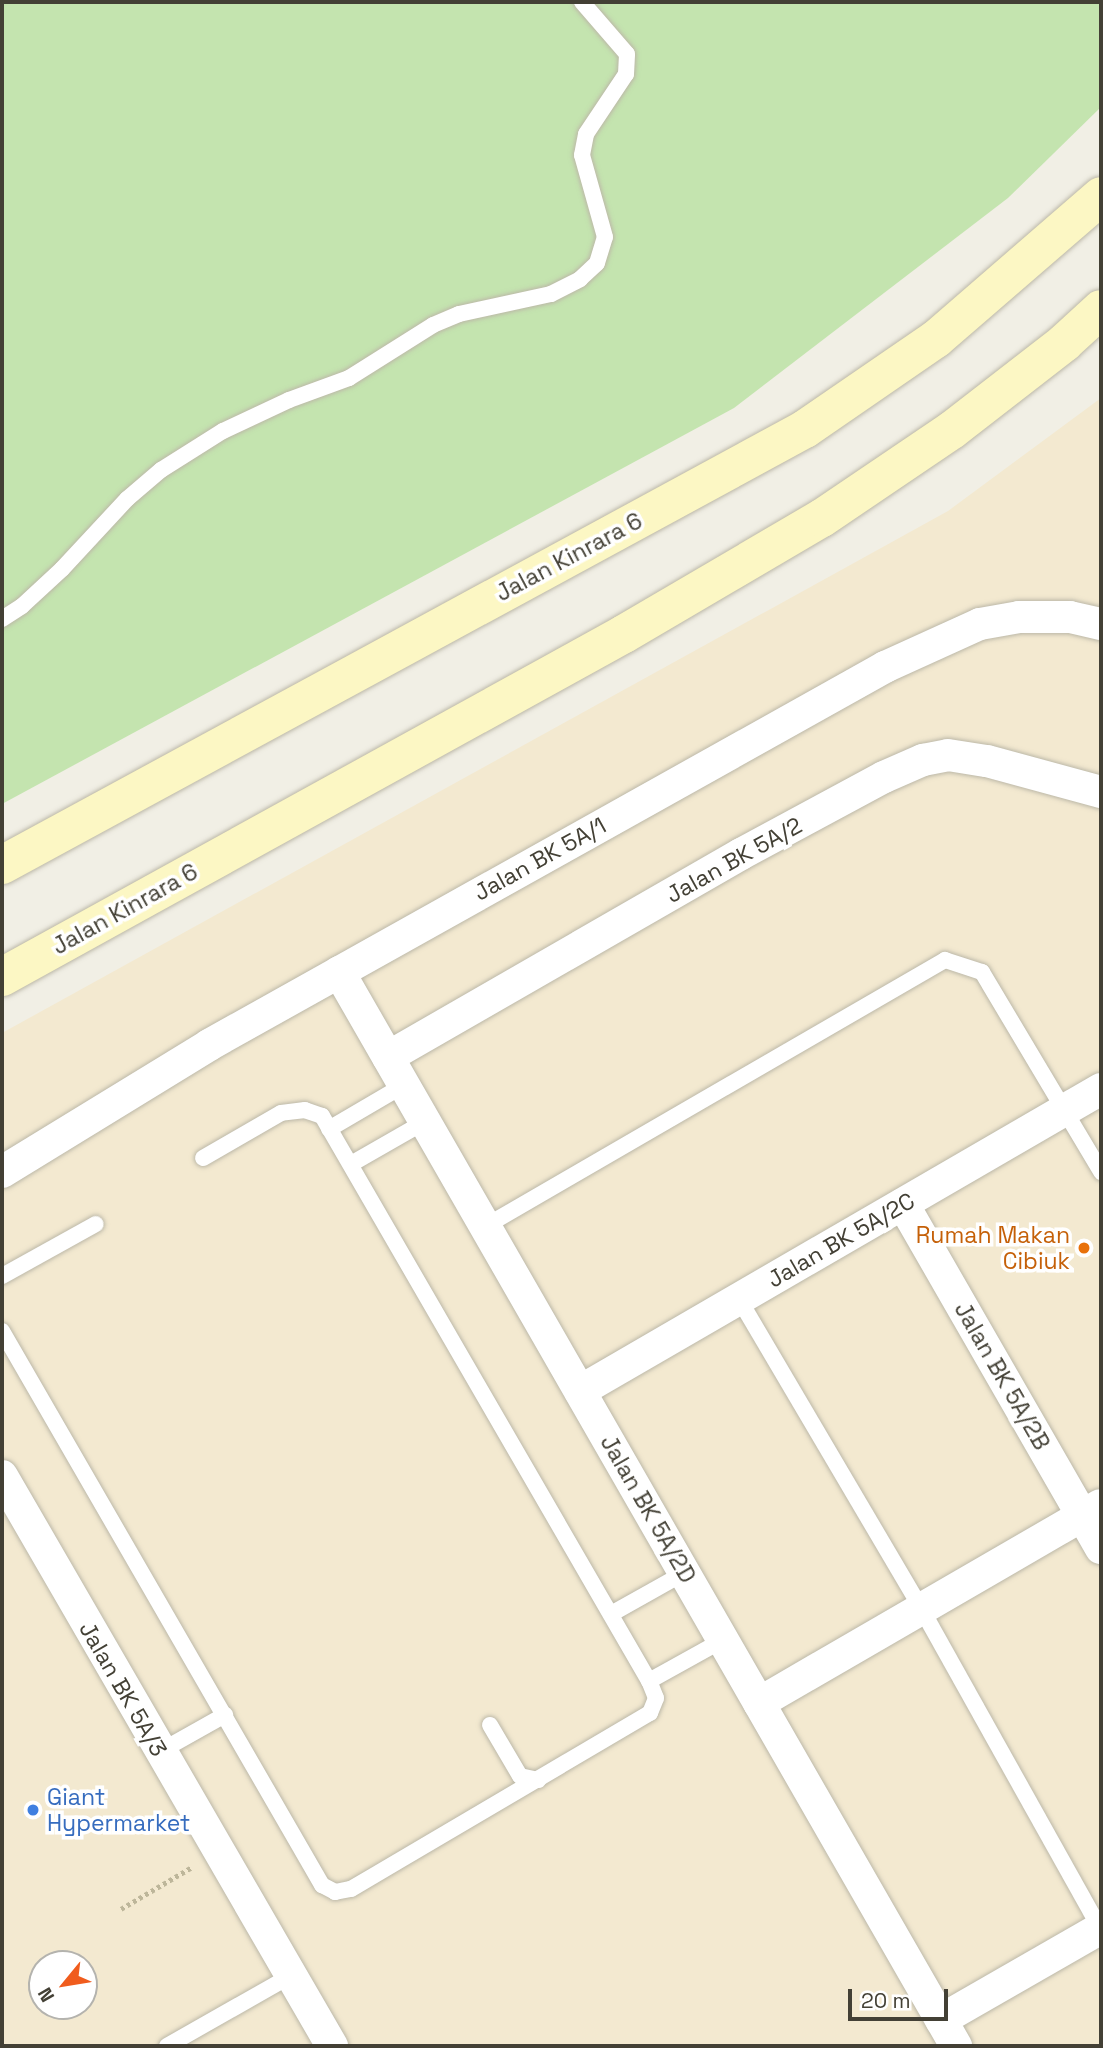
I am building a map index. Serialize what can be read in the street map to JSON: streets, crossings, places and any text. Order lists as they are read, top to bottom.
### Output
{
  "streets": {
    "main road": ["Jalan Kinrara 6"],
    "street": [
      "Jalan BK 5A/1",
      "Jalan BK 5A/2",
      "Jalan BK 5A/2C",
      "Jalan BK 5A/2B",
      "Jalan BK 5A/2D",
      "Jalan BK 5A/3"
    ]
  },
  "crossings": [
    ["Jalan BK 5A/1", "Jalan BK 5A/2D"],
    ["Jalan BK 5A/2", "Jalan BK 5A/2D"],
    ["Jalan BK 5A/2C", "Jalan BK 5A/2B"],
    ["Jalan BK 5A/2C", "Jalan BK 5A/2D"]
  ],
  "places": ["Rumah Makan Cibiuk", "Giant Hypermarket"],
  "scale_bar": "20 m",
  "north": "bottom left"
}
